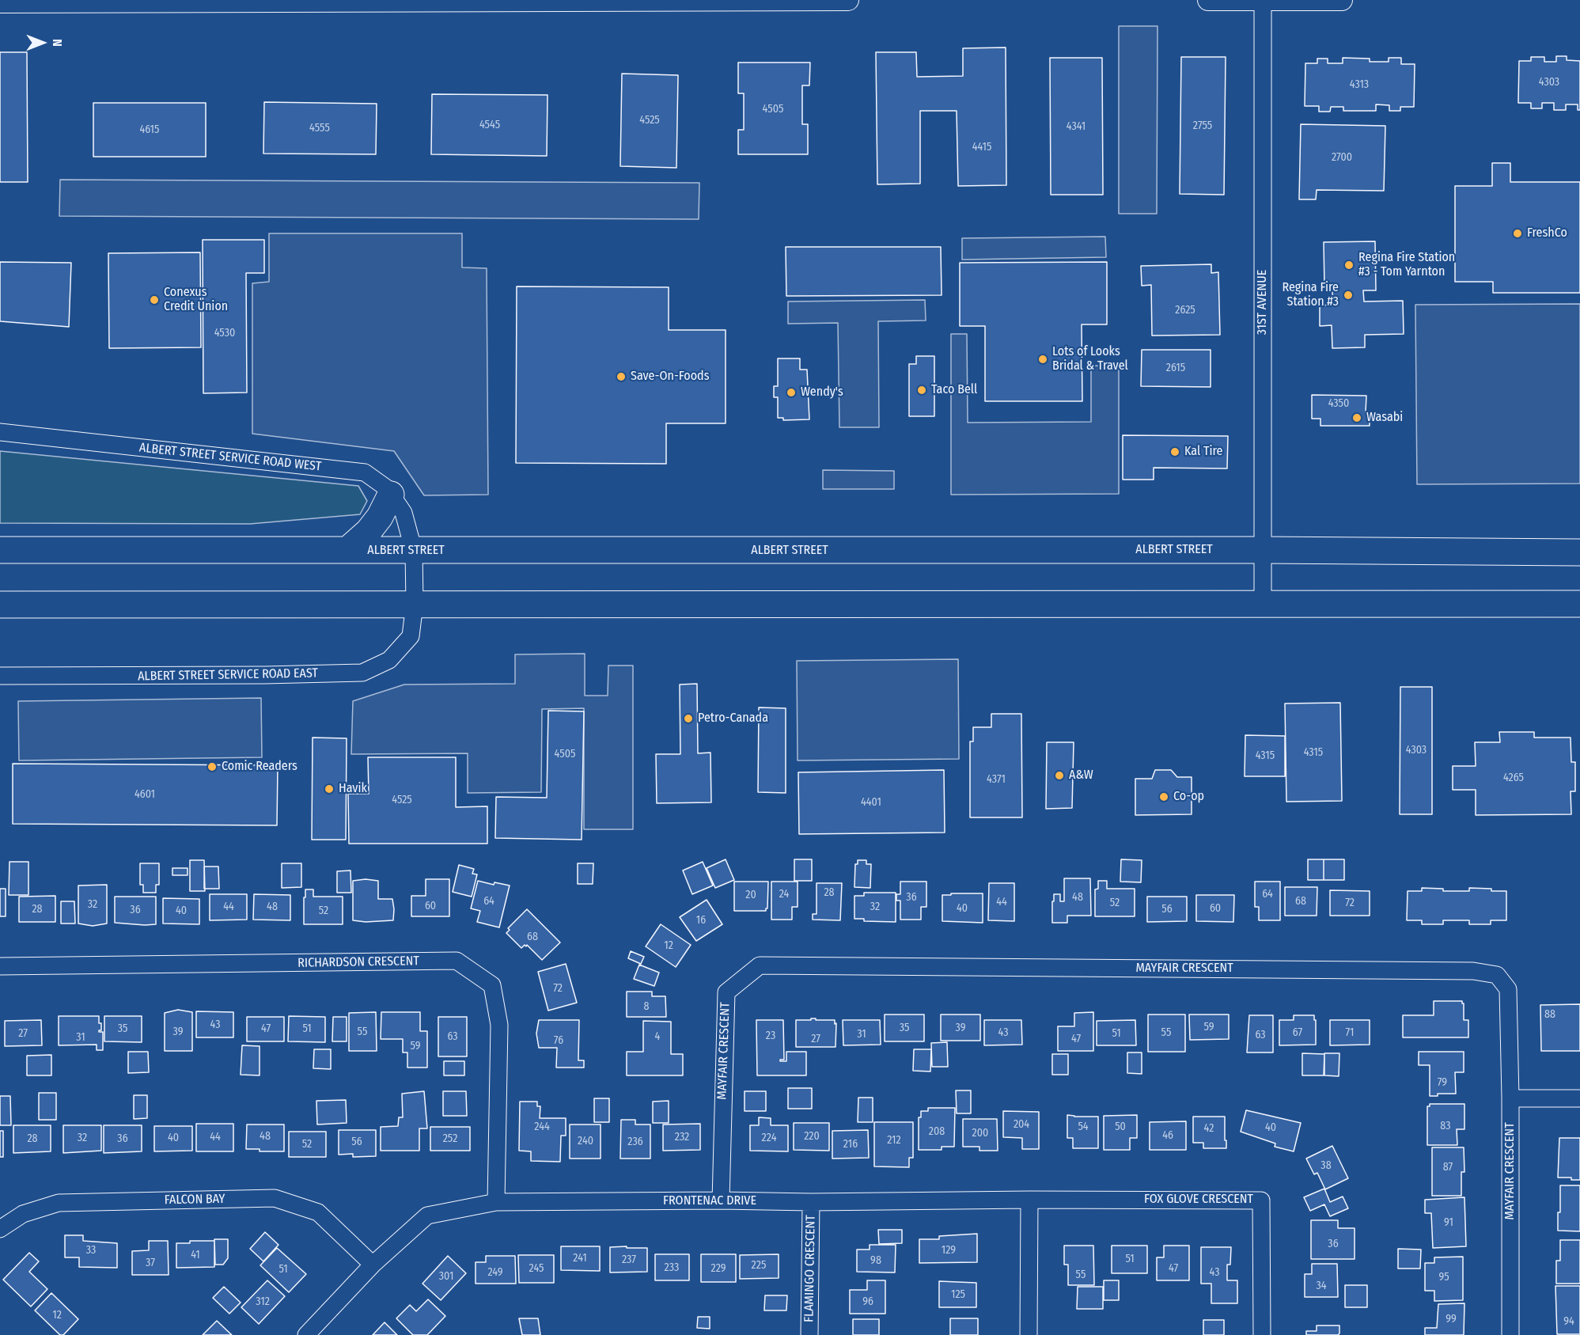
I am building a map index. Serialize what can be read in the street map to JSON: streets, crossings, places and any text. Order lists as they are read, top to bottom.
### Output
{
  "streets": {
    "main road": ["ALBERT STREET"],
    "street": [
      "31ST AVENUE",
      "ALBERT STREET SERVICE ROAD WEST",
      "ALBERT STREET SERVICE ROAD EAST",
      "RICHARDSON CRESCENT",
      "MAYFAIR CRESCENT",
      "FALCON BAY",
      "FOX GLOVE CRESCENT",
      "FRONTENAC DRIVE",
      "FLAMINGO CRESCENT"
    ]
  },
  "crossings": [
    ["31ST AVENUE", "ALBERT STREET"],
    ["ALBERT STREET SERVICE ROAD WEST", "ALBERT STREET"],
    ["ALBERT STREET SERVICE ROAD WEST", "ALBERT STREET SERVICE ROAD EAST"],
    ["ALBERT STREET", "ALBERT STREET SERVICE ROAD EAST"],
    ["RICHARDSON CRESCENT", "FRONTENAC DRIVE"],
    ["MAYFAIR CRESCENT", "FRONTENAC DRIVE"],
    ["FALCON BAY", "FRONTENAC DRIVE"],
    ["FOX GLOVE CRESCENT", "FRONTENAC DRIVE"],
    ["FRONTENAC DRIVE", "FLAMINGO CRESCENT"]
  ],
  "places": [
    "FreshCo",
    "Regina Fire Station #3 - Tom Yarnton",
    "Regina Fire Station #3",
    "Conexus Credit Union",
    "Lots of Looks Bridal & Travel",
    "Save-On-Foods",
    "Taco Bell",
    "Wendy's",
    "Wasabi",
    "Kal Tire",
    "Petro-Canada",
    "Comic Readers",
    "A&W",
    "Havik",
    "Co-op"
  ],
  "house_numbers": [
    "4303",
    "4313",
    "4505",
    "4525",
    "4545",
    "2755",
    "4341",
    "4555",
    "4615",
    "4415",
    "2700",
    "2625",
    "4530",
    "2615",
    "4350",
    "4303",
    "4315",
    "4505",
    "4315",
    "4265",
    "4371",
    "4601",
    "4525",
    "4401",
    "28",
    "24",
    "64",
    "20",
    "36",
    "48",
    "64",
    "68",
    "44",
    "52",
    "72",
    "32",
    "60",
    "44",
    "48",
    "32",
    "40",
    "60",
    "28",
    "56",
    "36",
    "40",
    "52",
    "16",
    "68",
    "12",
    "72",
    "8",
    "88",
    "43",
    "59",
    "35",
    "39",
    "35",
    "47",
    "51",
    "39",
    "55",
    "43",
    "55",
    "67",
    "71",
    "27",
    "51",
    "31",
    "63",
    "23",
    "63",
    "4",
    "31",
    "27",
    "47",
    "76",
    "59",
    "79",
    "204",
    "83",
    "244",
    "54",
    "50",
    "40",
    "42",
    "208",
    "200",
    "46",
    "48",
    "220",
    "44",
    "232",
    "32",
    "40",
    "224",
    "28",
    "36",
    "252",
    "212",
    "240",
    "56",
    "236",
    "52",
    "216",
    "38",
    "87",
    "91",
    "36",
    "33",
    "129",
    "41",
    "241",
    "51",
    "237",
    "98",
    "37",
    "225",
    "233",
    "245",
    "229",
    "47",
    "51",
    "249",
    "43",
    "55",
    "301",
    "95",
    "34",
    "125",
    "312",
    "96",
    "12",
    "99",
    "94"
  ],
  "north": "right"
}
